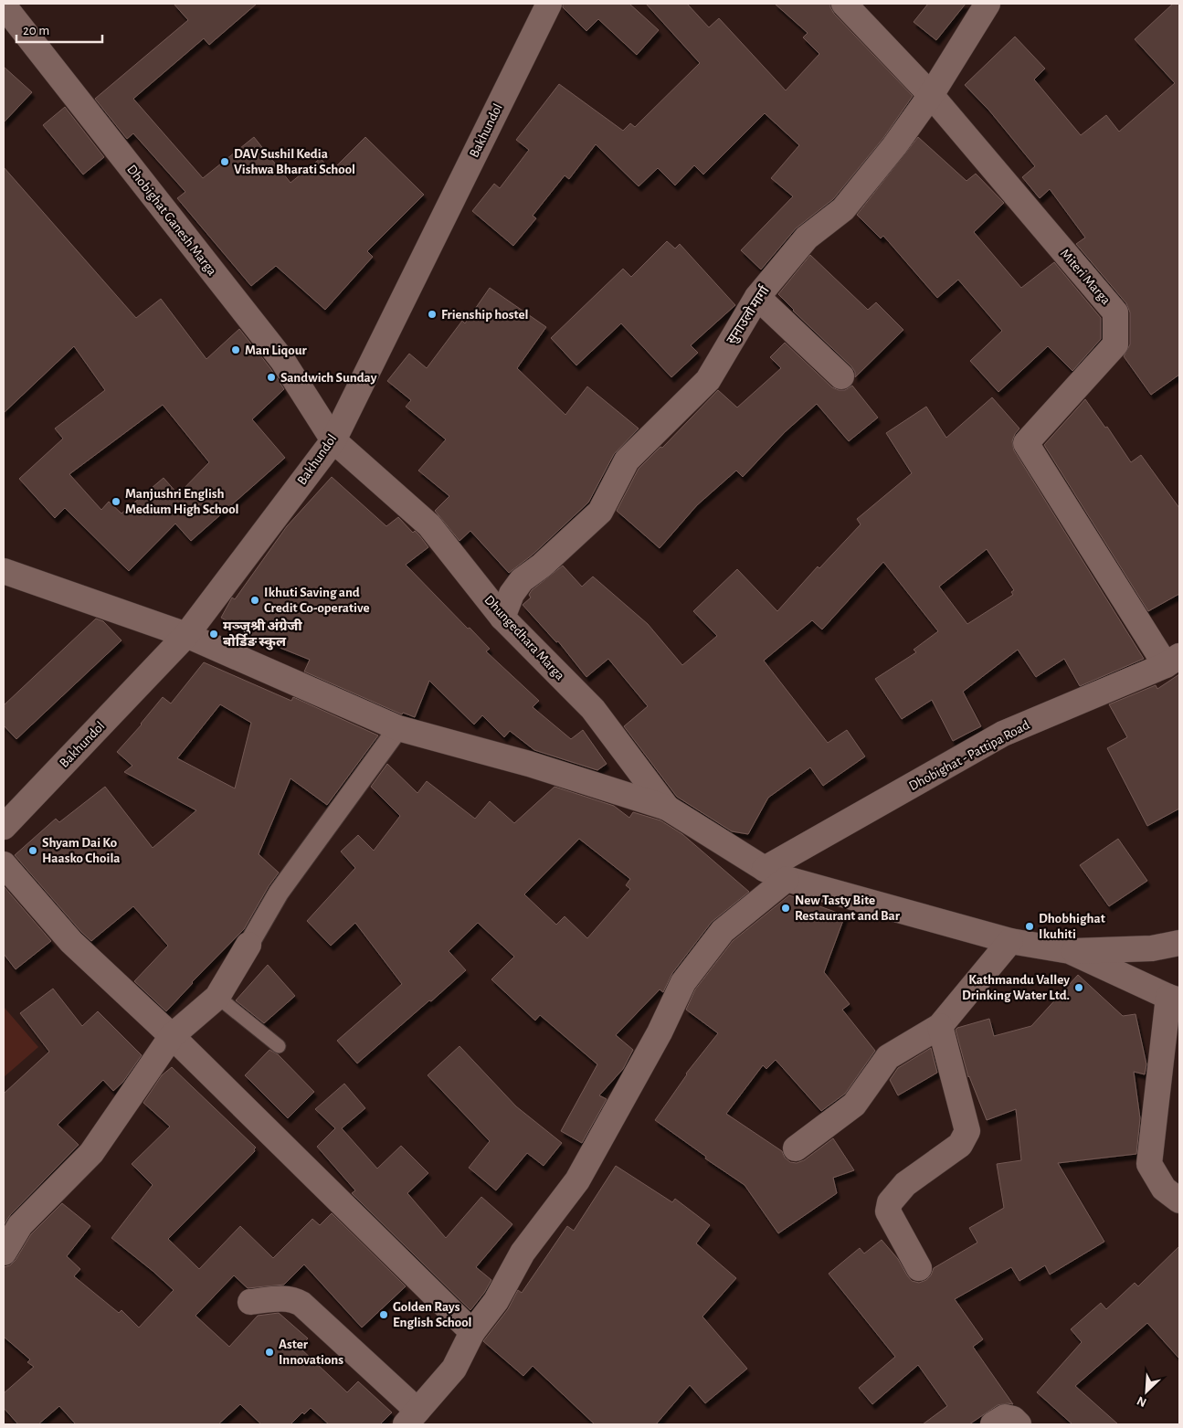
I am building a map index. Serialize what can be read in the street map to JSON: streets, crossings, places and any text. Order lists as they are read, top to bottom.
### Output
{
  "streets": {
    "street": [
      "Bakhundol",
      "Dhobighat Ganesh Marga",
      "Miteri Marga",
      "सुनाउलो मार्गा",
      "Dhungedhara Marga",
      "Dhobighat - Pattipa Road"
    ]
  },
  "crossings": [
    ["Bakhundol", "Dhobighat Ganesh Marga"],
    ["Bakhundol", "Dhungedhara Marga"],
    ["Dhobighat Ganesh Marga", "Dhungedhara Marga"],
    ["Miteri Marga", "सुनाउलो मार्गा"],
    ["Miteri Marga", "Dhobighat - Pattipa Road"],
    ["सुनाउलो मार्गा", "Dhungedhara Marga"]
  ],
  "places": [
    "DAV Sushil Kedia Vishwa Bharati School",
    "Frienship hostel",
    "Man Liqour",
    "Sandwich Sunday",
    "Manjushri English Medium High School",
    "Ikhuti Saving and Credit Co-operative",
    "मञ्जुश्री अंग्रेजी बोर्डिङ स्कुल",
    "Shyam Dai Ko Haasko Choila",
    "New Tasty Bite Restaurant and Bar",
    "Dhobhighat Ikuhiti",
    "Kathmandu Valley Drinking Water Ltd.",
    "Golden Rays English School",
    "Aster Innovations"
  ],
  "scale_bar": "20 m",
  "north": "bottom left"
}
